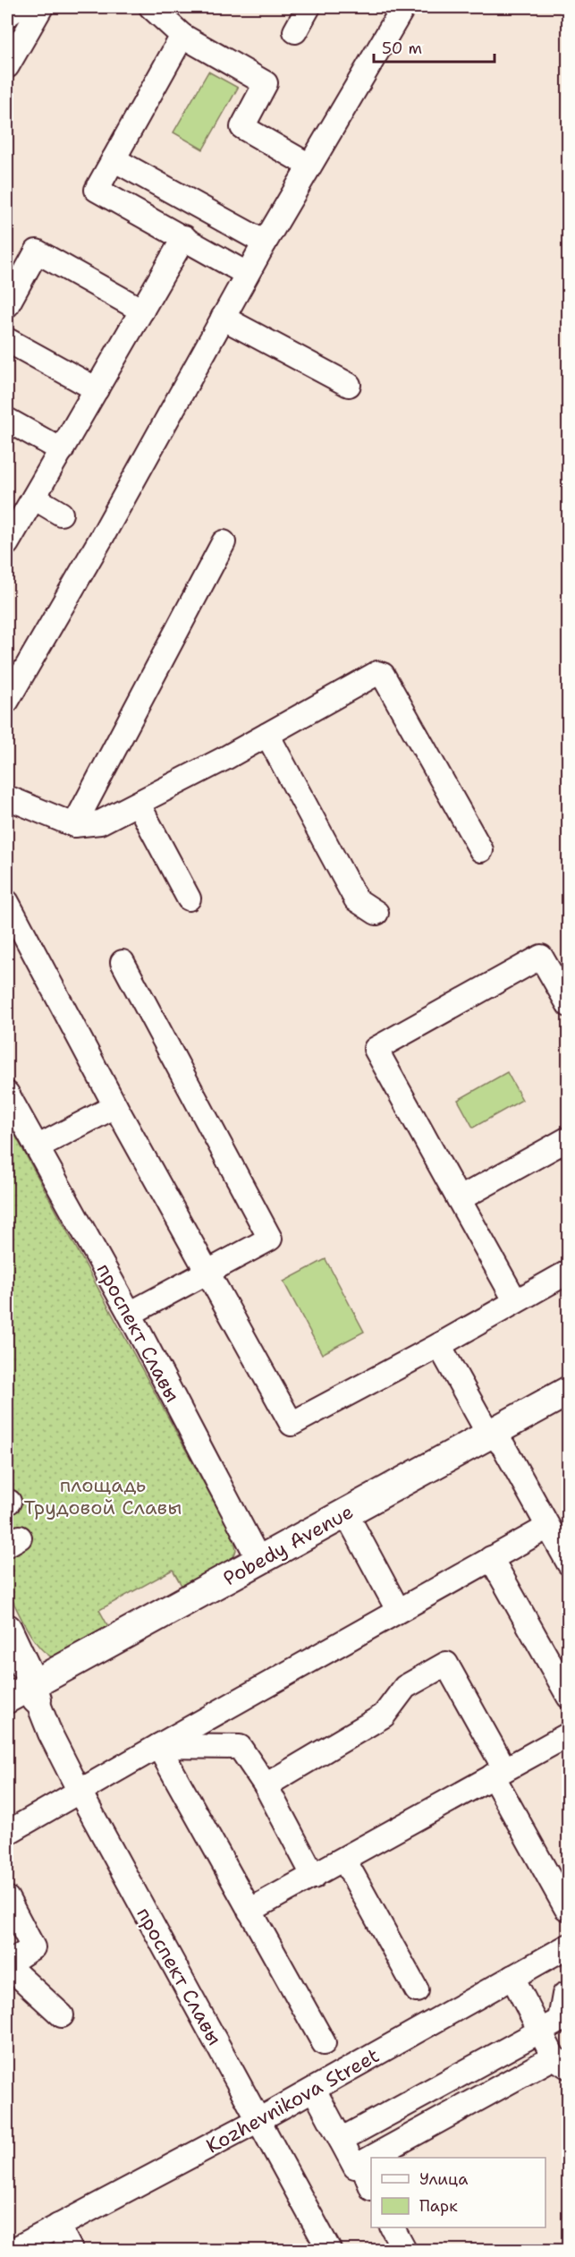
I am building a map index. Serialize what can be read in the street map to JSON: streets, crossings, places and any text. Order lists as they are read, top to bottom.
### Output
{
  "streets": {
    "main road": ["проспект Славы", "Pobedy Avenue"],
    "street": ["Kozhevnikova Street"]
  },
  "crossings": [
    ["проспект Славы", "Pobedy Avenue"],
    ["проспект Славы", "Kozhevnikova Street"]
  ],
  "parks": ["площадь Трудовой Славы"],
  "legend": ["Улица", "Парк"],
  "scale_bar": "50 m"
}
